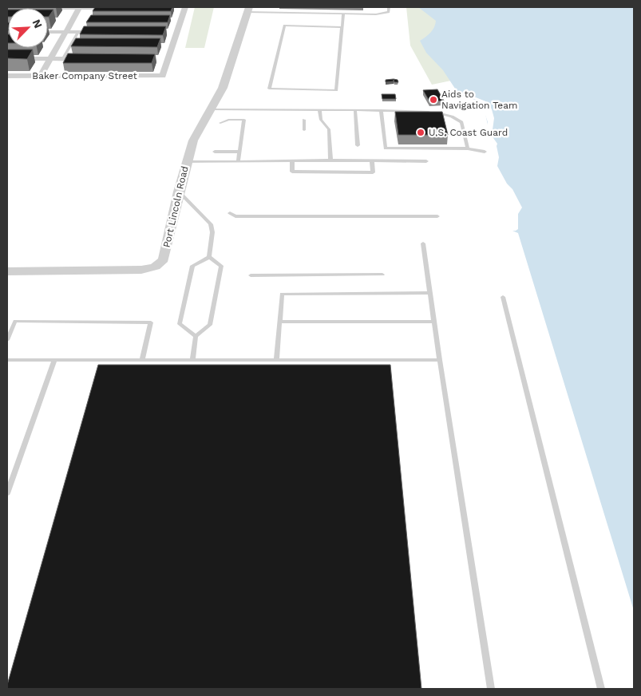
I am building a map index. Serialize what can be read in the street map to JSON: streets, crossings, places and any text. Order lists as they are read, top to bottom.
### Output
{
  "streets": {
    "street": ["Baker Company Street", "Port Lincoln Road"]
  },
  "places": ["Aids to Navigation Team", "U.S. Coast Guard"],
  "north": "top right"
}
